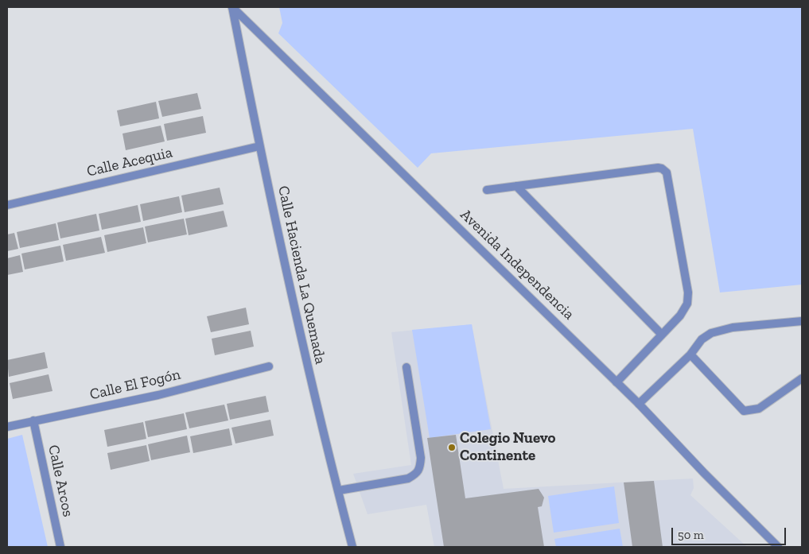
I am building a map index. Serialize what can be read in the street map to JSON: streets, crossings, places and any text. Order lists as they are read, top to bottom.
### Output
{
  "streets": {
    "street": [
      "Calle Acequia",
      "Avenida Independencia",
      "Calle Hacienda La Quemada",
      "Calle El Fogón",
      "Calle Arcos"
    ]
  },
  "crossings": [
    ["Calle Acequia", "Calle Hacienda La Quemada"],
    ["Avenida Independencia", "Calle Hacienda La Quemada"],
    ["Calle El Fogón", "Calle Arcos"]
  ],
  "places": ["Colegio Nuevo Continente"],
  "scale_bar": "50 m"
}
